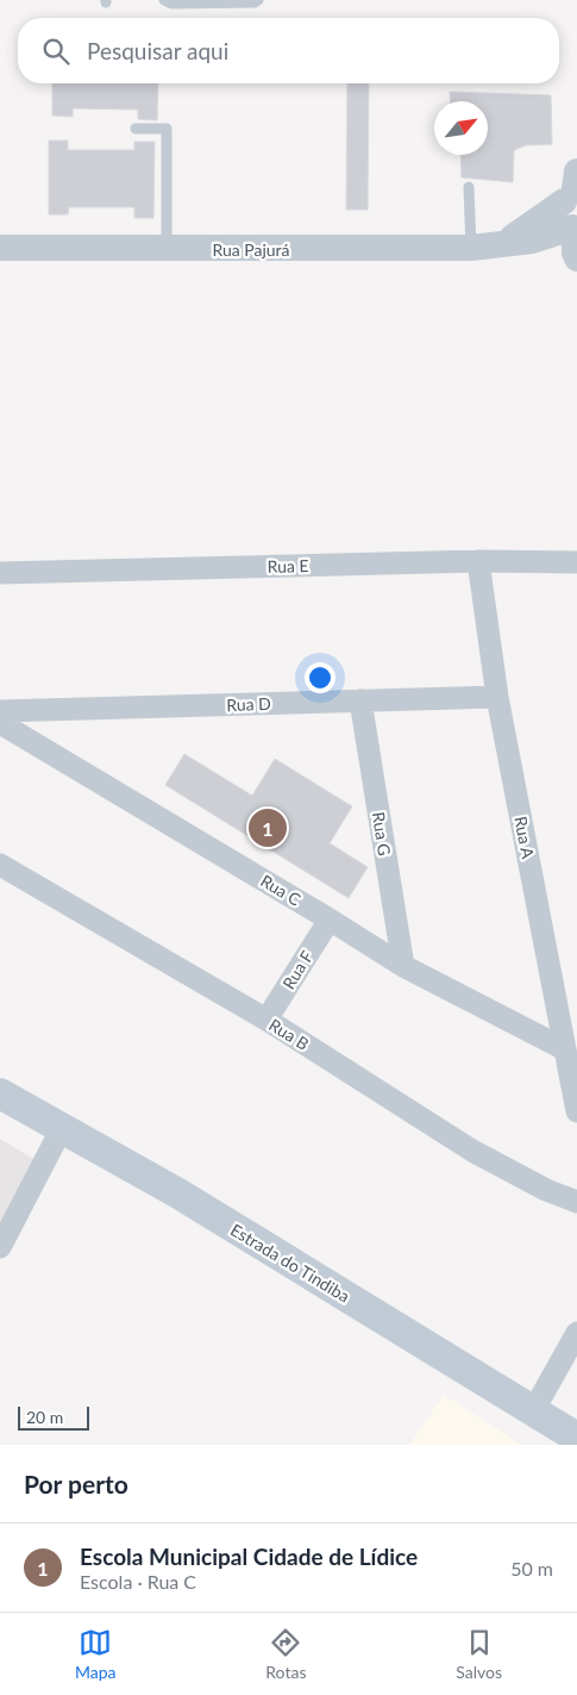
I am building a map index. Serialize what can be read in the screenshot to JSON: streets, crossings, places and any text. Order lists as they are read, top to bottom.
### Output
{
  "streets": {
    "main road": ["Estrada do Tindiba"],
    "street": [
      "Rua Pajurá",
      "Rua E",
      "Rua D",
      "Rua G",
      "Rua A",
      "Rua C",
      "Rua F",
      "Rua B"
    ]
  },
  "crossings": [
    ["Rua E", "Rua A"],
    ["Rua D", "Rua G"],
    ["Rua D", "Rua A"],
    ["Rua G", "Rua C"],
    ["Rua A", "Rua C"],
    ["Rua C", "Rua F"],
    ["Rua F", "Rua B"]
  ],
  "scale_bar": "20 m",
  "north": "top right",
  "page": {
    "search": "Pesquisar aqui",
    "pins": "1",
    "scale": "20 m",
    "heading": "Por perto",
    "list": [
      {
        "mark": "1",
        "name": "Escola Municipal Cidade de Lídice",
        "note": "Escola · Rua C",
        "value": "50 m"
      }
    ],
    "nav": ["Mapa", "Rotas", "Salvos"]
  }
}
